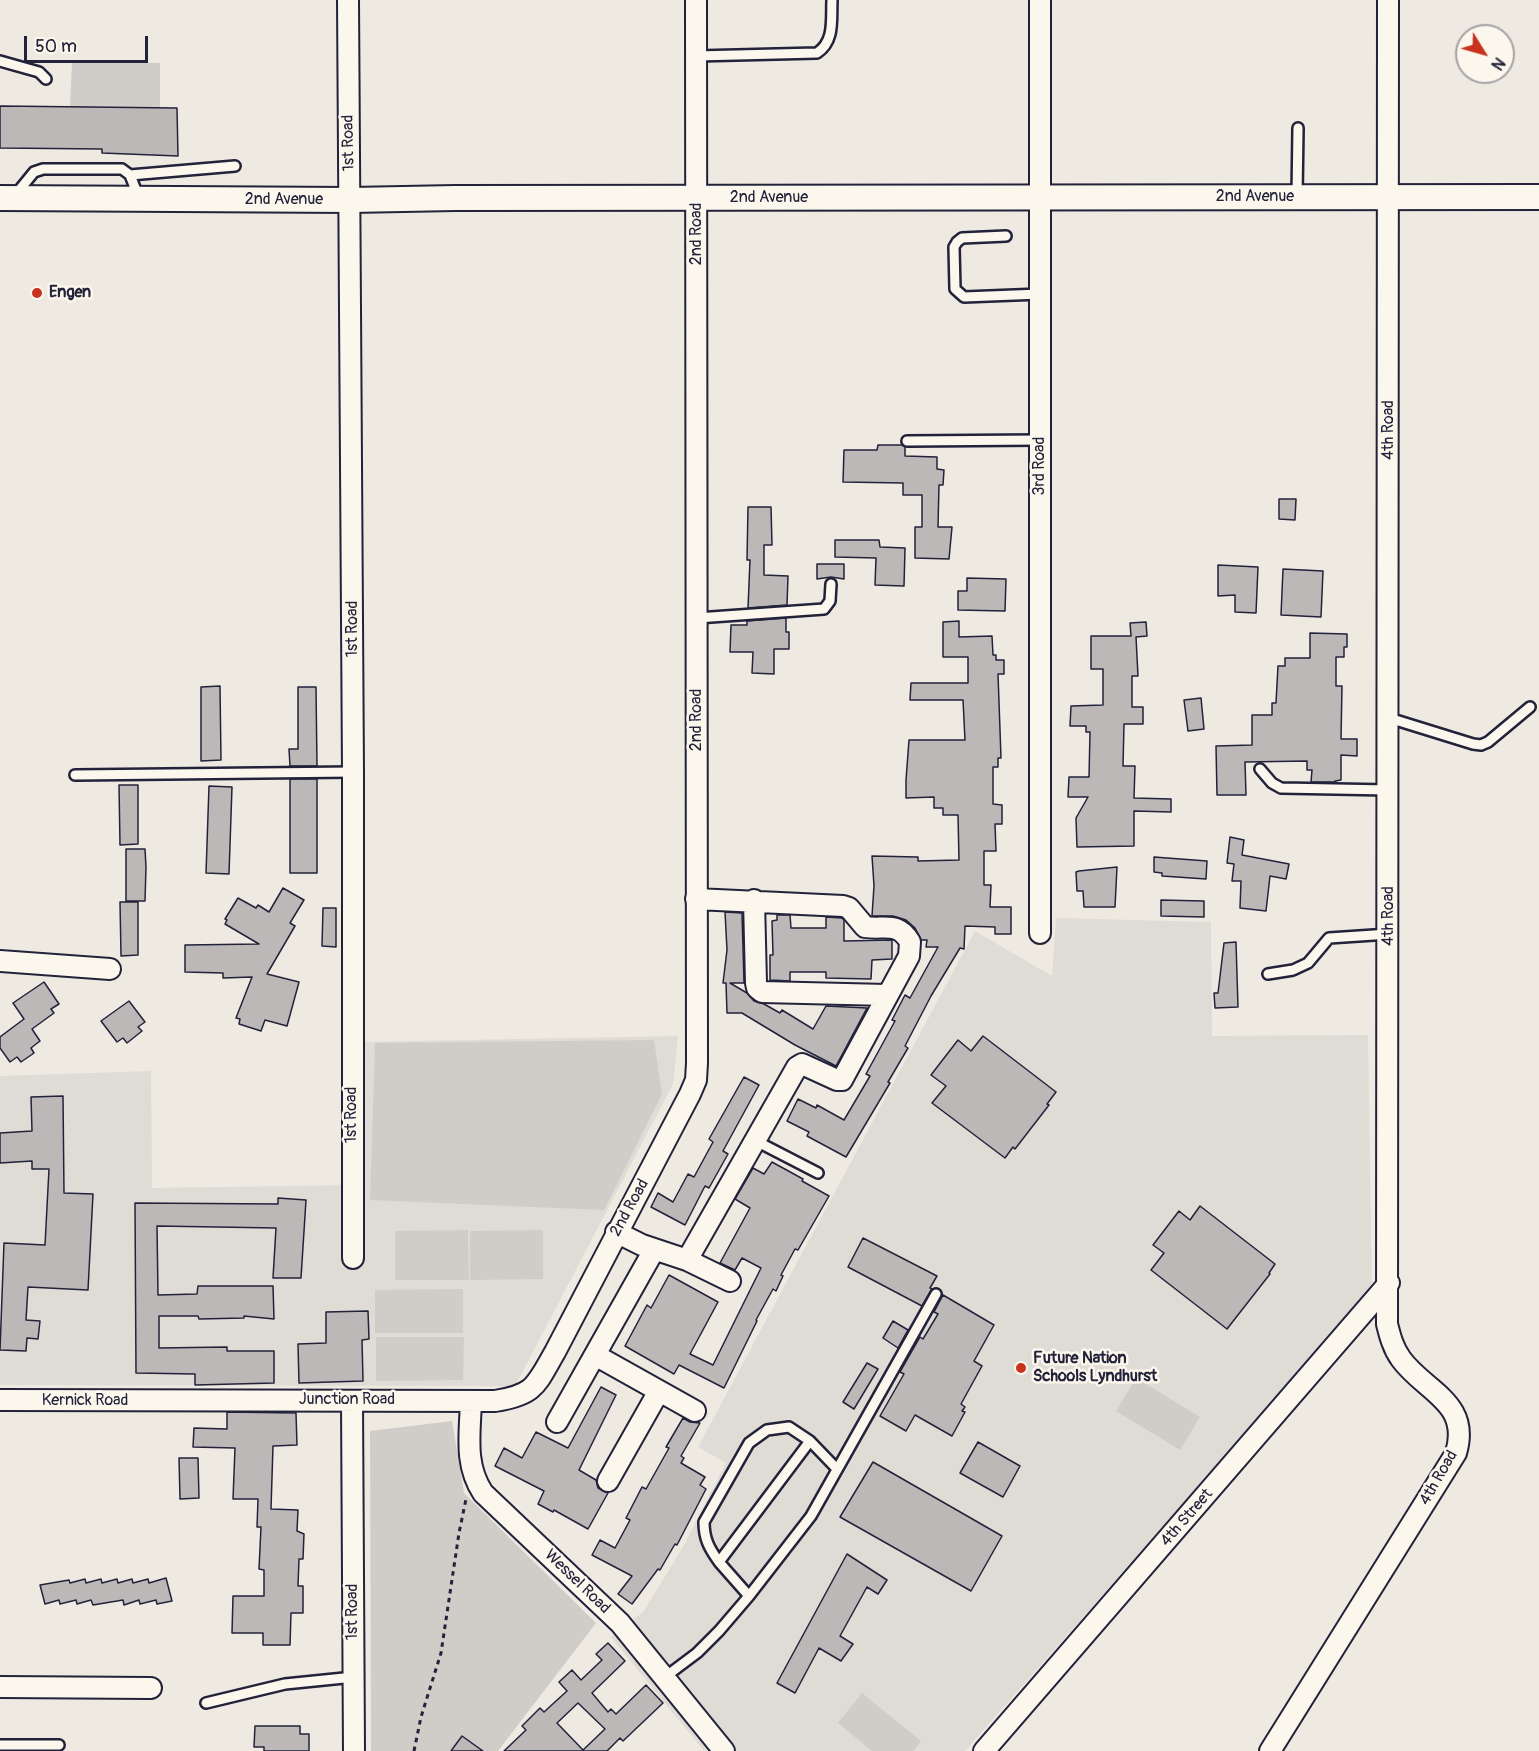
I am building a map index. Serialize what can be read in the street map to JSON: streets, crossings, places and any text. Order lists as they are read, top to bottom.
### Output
{
  "streets": {
    "street": [
      "1st Road",
      "2nd Avenue",
      "2nd Road",
      "4th Road",
      "3rd Road",
      "Junction Road",
      "Kernick Road",
      "4th Street",
      "Wessel Road"
    ]
  },
  "crossings": [
    ["1st Road", "2nd Avenue"],
    ["1st Road", "Junction Road"],
    ["2nd Avenue", "2nd Road"],
    ["2nd Avenue", "4th Road"],
    ["2nd Avenue", "3rd Road"],
    ["2nd Road", "Junction Road"],
    ["4th Road", "4th Street"],
    ["Junction Road", "Kernick Road"],
    ["Junction Road", "Wessel Road"]
  ],
  "places": ["Engen", "Future Nation Schools Lyndhurst"],
  "scale_bar": "50 m",
  "north": "bottom right"
}
